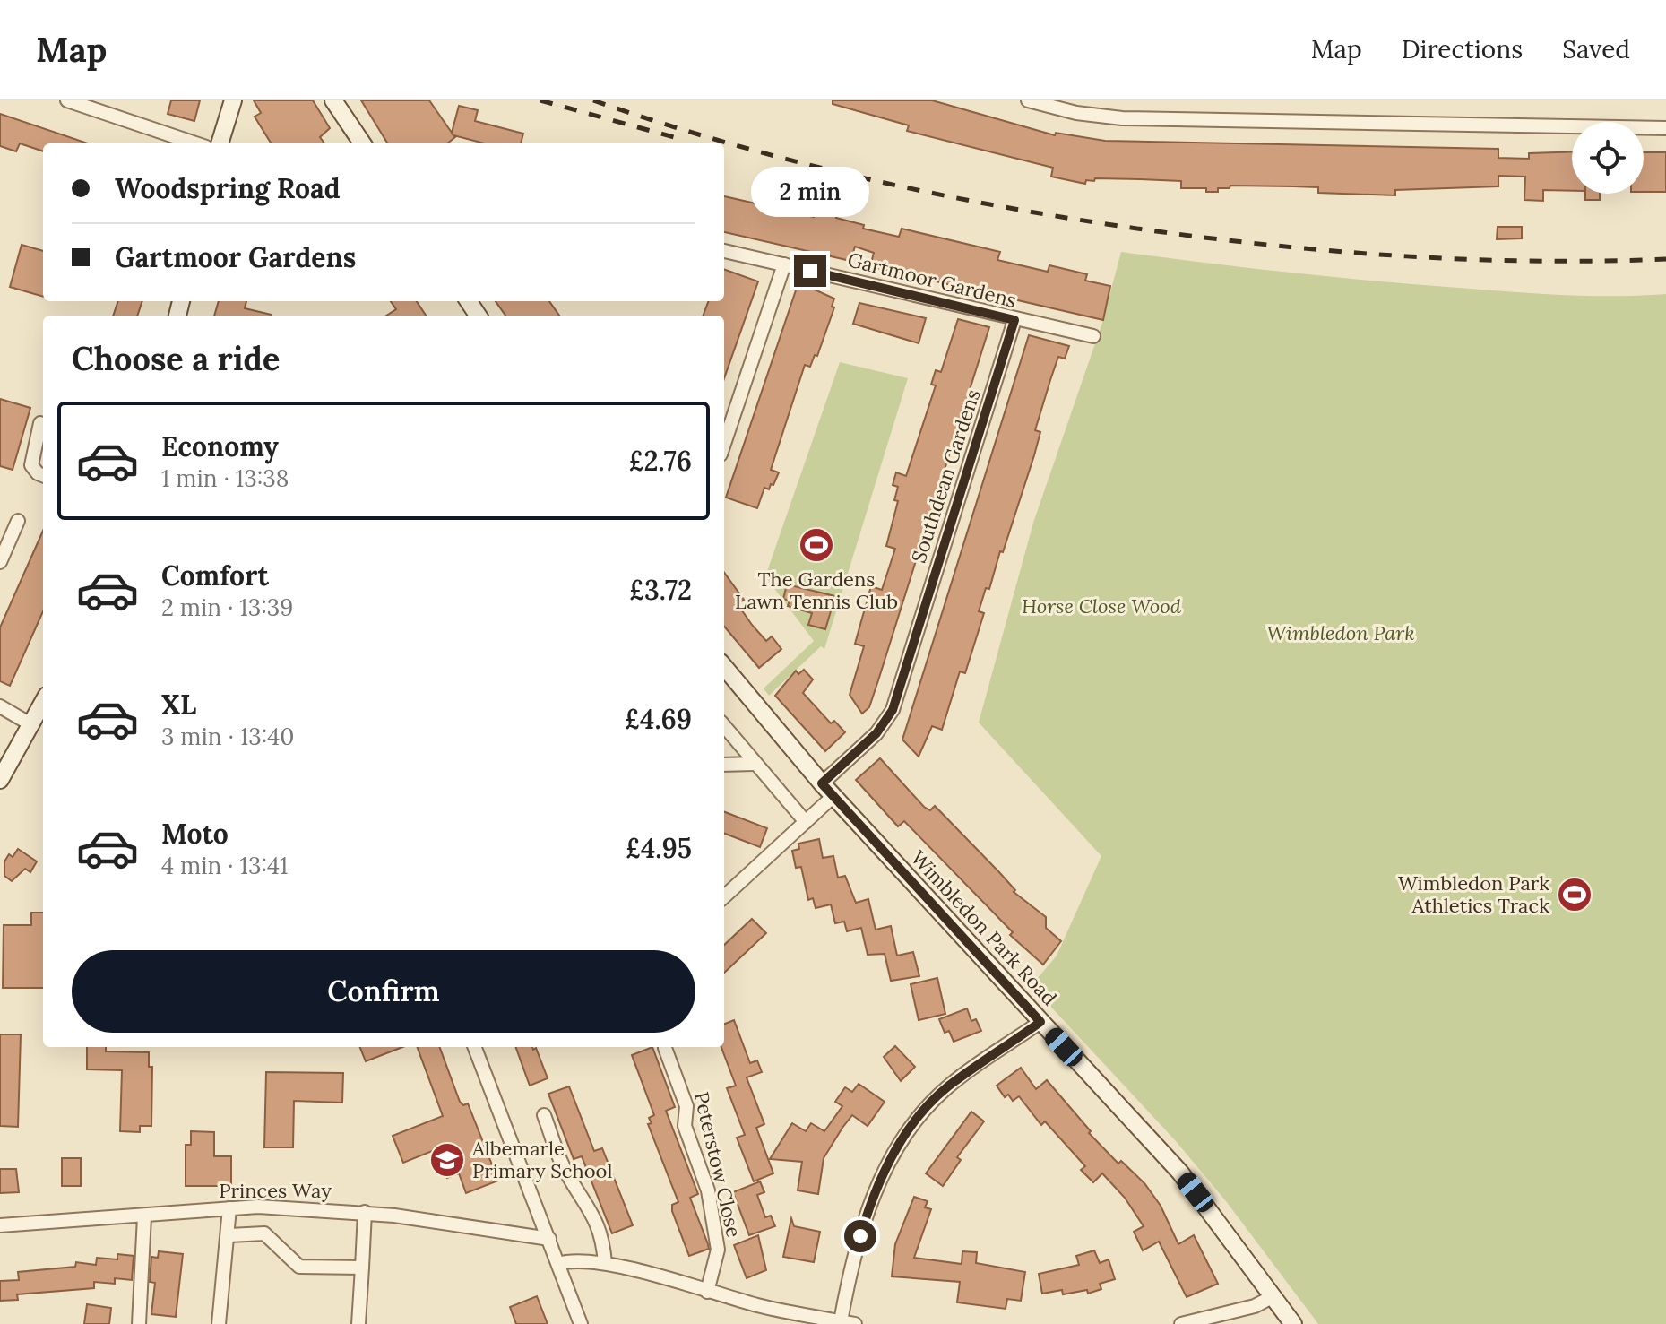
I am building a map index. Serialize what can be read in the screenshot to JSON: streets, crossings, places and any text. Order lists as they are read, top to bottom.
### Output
{
  "streets": {
    "street": [
      "Gartmoor Gardens",
      "Southdean Gardens",
      "Wimbledon Park Road",
      "Peterstow Close",
      "Princes Way"
    ]
  },
  "crossings": [
    ["Gartmoor Gardens", "Southdean Gardens"],
    ["Southdean Gardens", "Wimbledon Park Road"]
  ],
  "parks": ["Horse Close Wood", "Wimbledon Park"],
  "places": {
    "sports": ["The Gardens Lawn Tennis Club", "Wimbledon Park Athletics Track"],
    "school or university": ["Albemarle Primary School"]
  },
  "page": {
    "header": "Map",
    "nav": ["Map", "Directions", "Saved"],
    "banner": ["Woodspring Road", "Gartmoor Gardens"],
    "bubble": "2 min",
    "heading": "Choose a ride",
    "list": [
      {
        "name": "Economy",
        "note": "1 min · 13:38",
        "value": "£2.76"
      },
      {
        "name": "Comfort",
        "note": "2 min · 13:39",
        "value": "£3.72"
      },
      {
        "name": "XL",
        "note": "3 min · 13:40",
        "value": "£4.69"
      },
      {
        "name": "Moto",
        "note": "4 min · 13:41",
        "value": "£4.95"
      }
    ],
    "buttons": "Confirm"
  }
}
